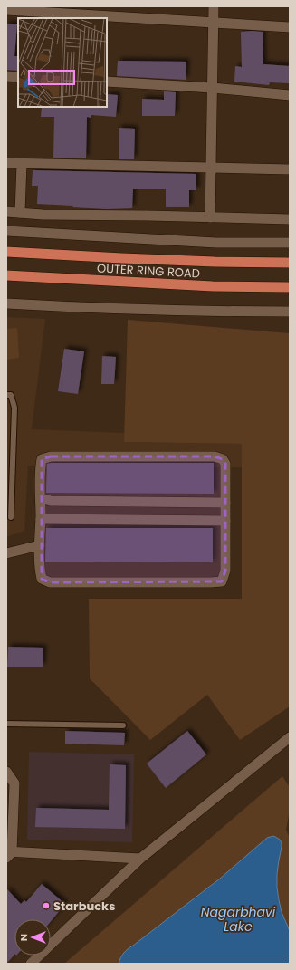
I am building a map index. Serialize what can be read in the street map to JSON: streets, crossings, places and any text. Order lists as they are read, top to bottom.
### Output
{
  "streets": {
    "highway": ["OUTER RING ROAD"]
  },
  "water": ["Nagarbhavi Lake"],
  "places": ["Starbucks"],
  "north": "left"
}
